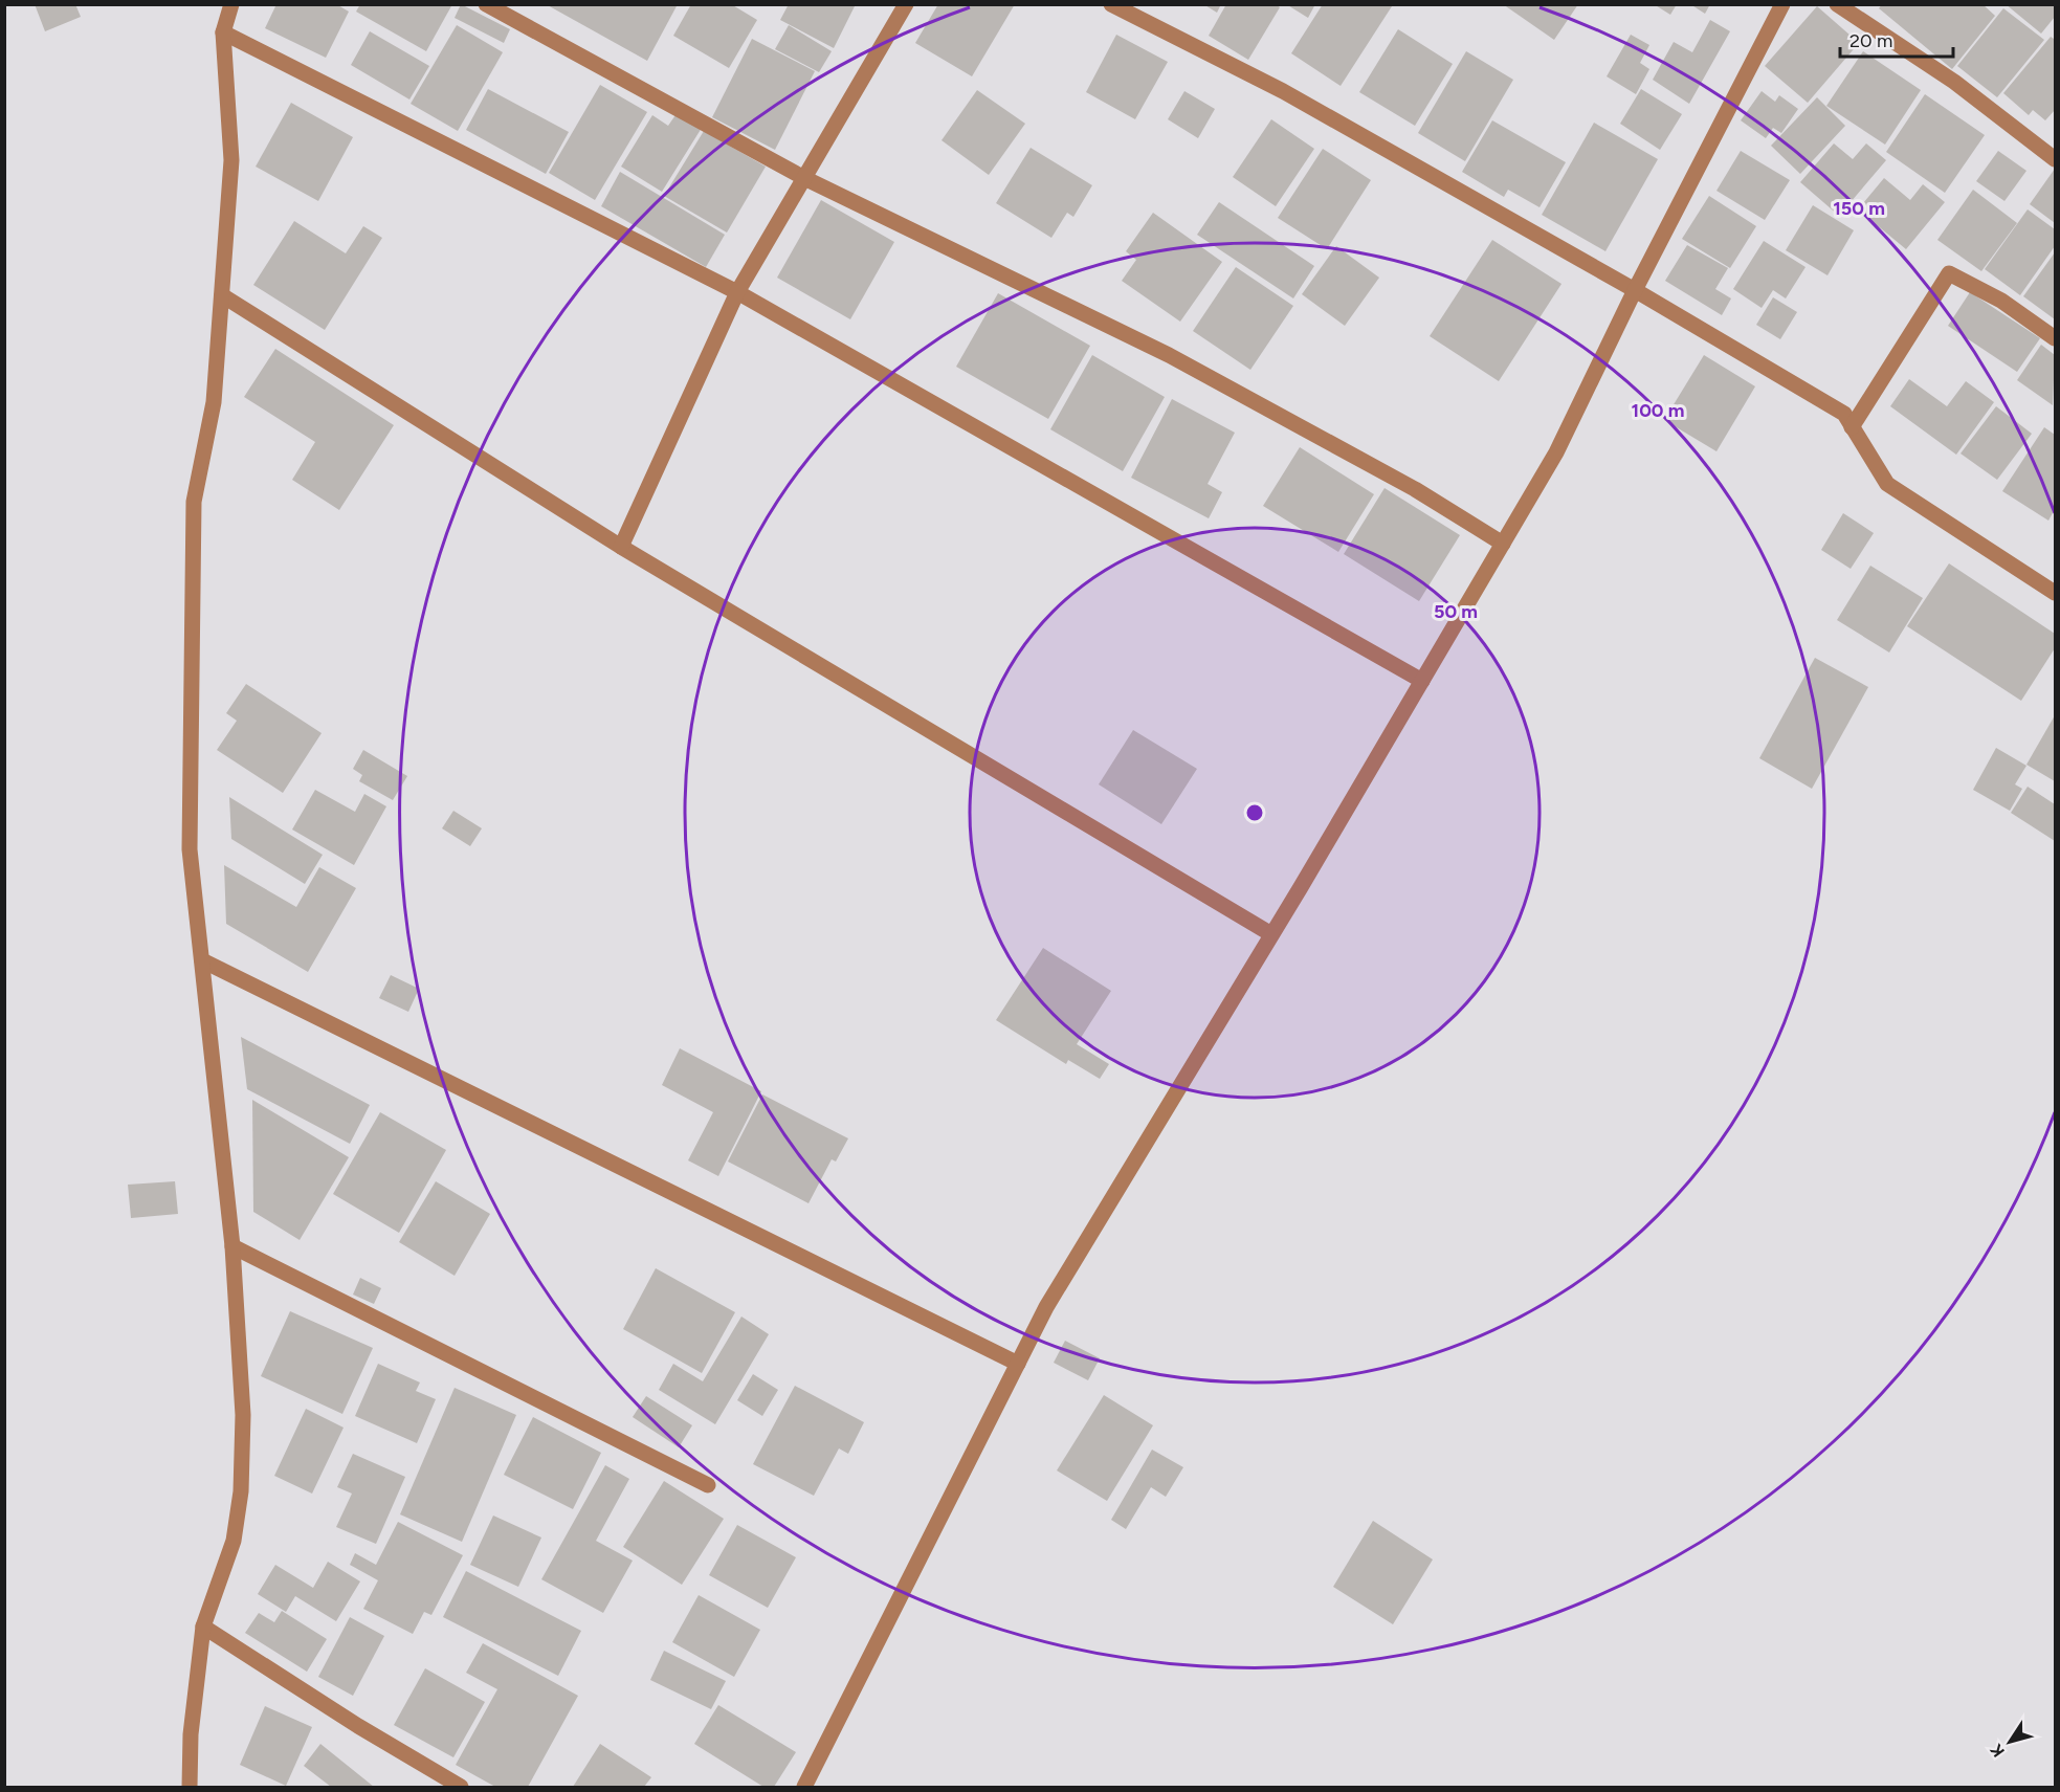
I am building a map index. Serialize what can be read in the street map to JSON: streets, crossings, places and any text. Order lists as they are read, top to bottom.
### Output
{
  "scale_bar": "20 m",
  "north": "bottom left",
  "rings": ["150 m", "100 m", "50 m"]
}
